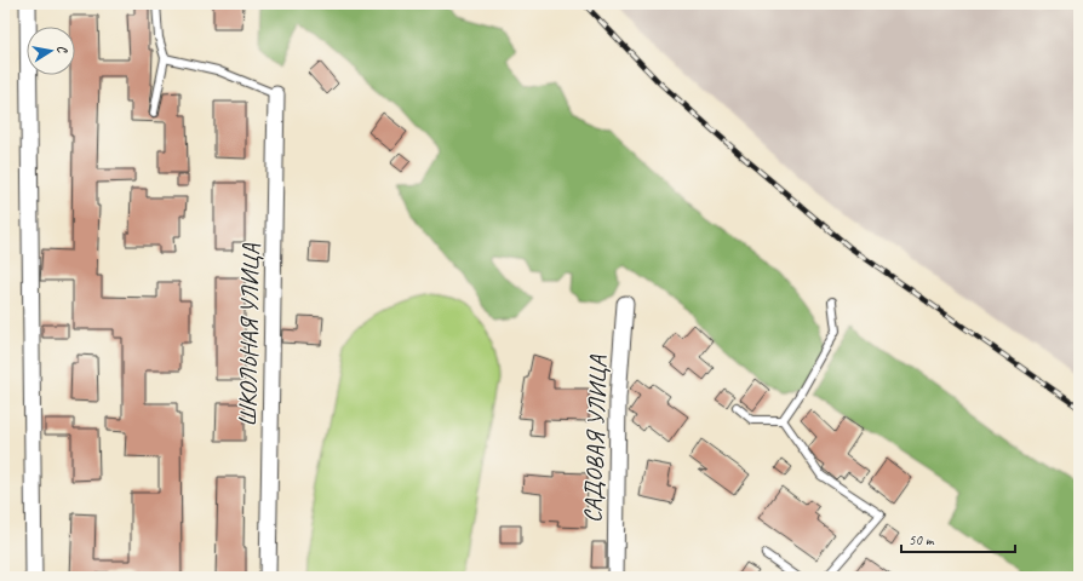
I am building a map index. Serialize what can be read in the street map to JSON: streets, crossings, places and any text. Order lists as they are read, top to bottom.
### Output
{
  "streets": {
    "street": ["ШКОЛЬНАЯ УЛИЦА", "САДОВАЯ УЛИЦА"]
  },
  "scale_bar": "50 m",
  "north": "right"
}
